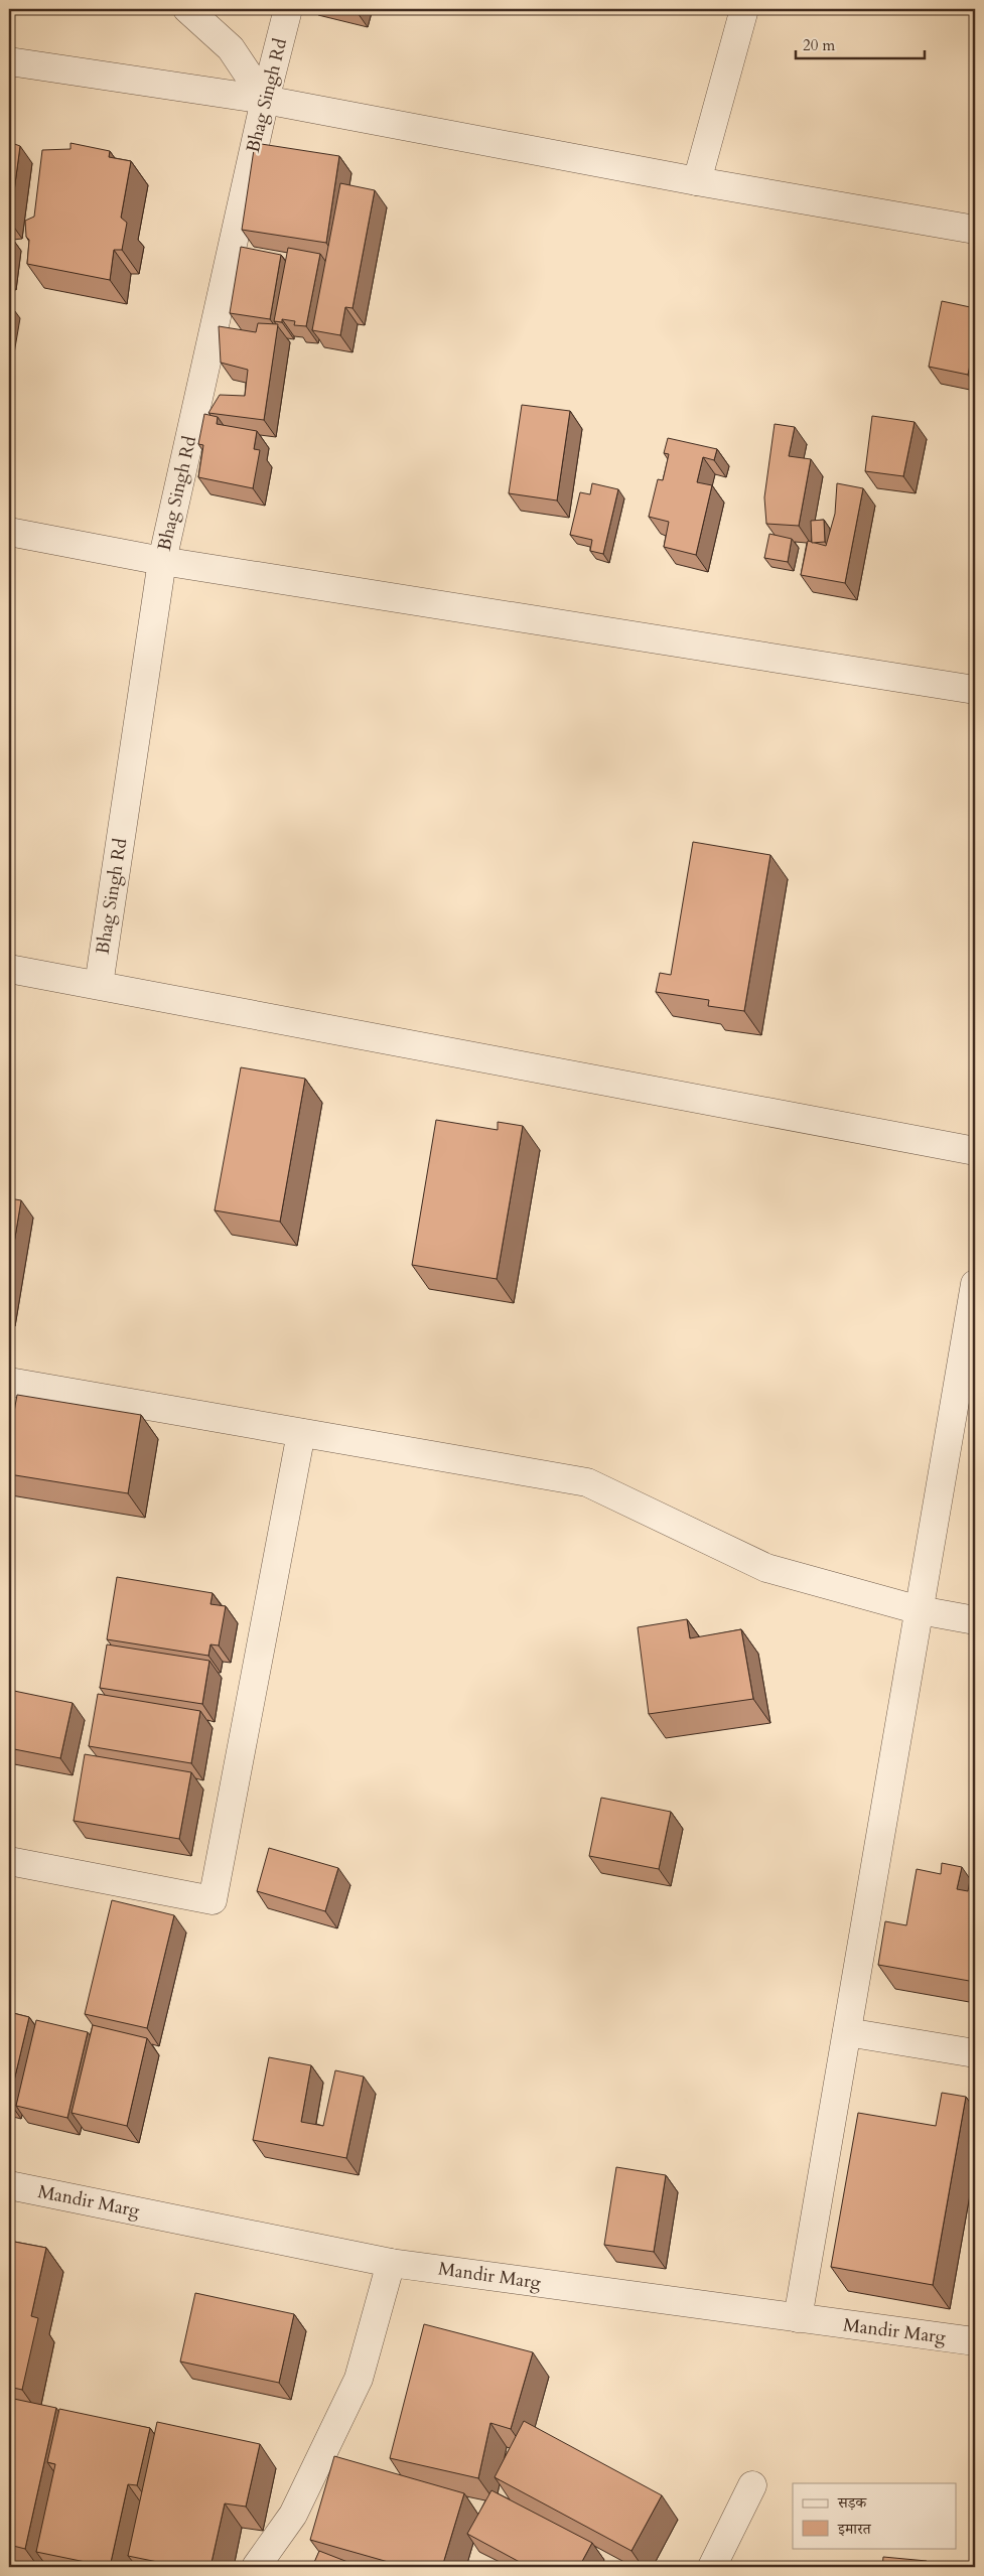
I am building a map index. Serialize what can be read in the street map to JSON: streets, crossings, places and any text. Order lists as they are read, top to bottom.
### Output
{
  "streets": {
    "street": ["Bhag Singh Rd", "Mandir Marg"]
  },
  "legend": ["सड़क", "इमारत"],
  "scale_bar": "20 m"
}
